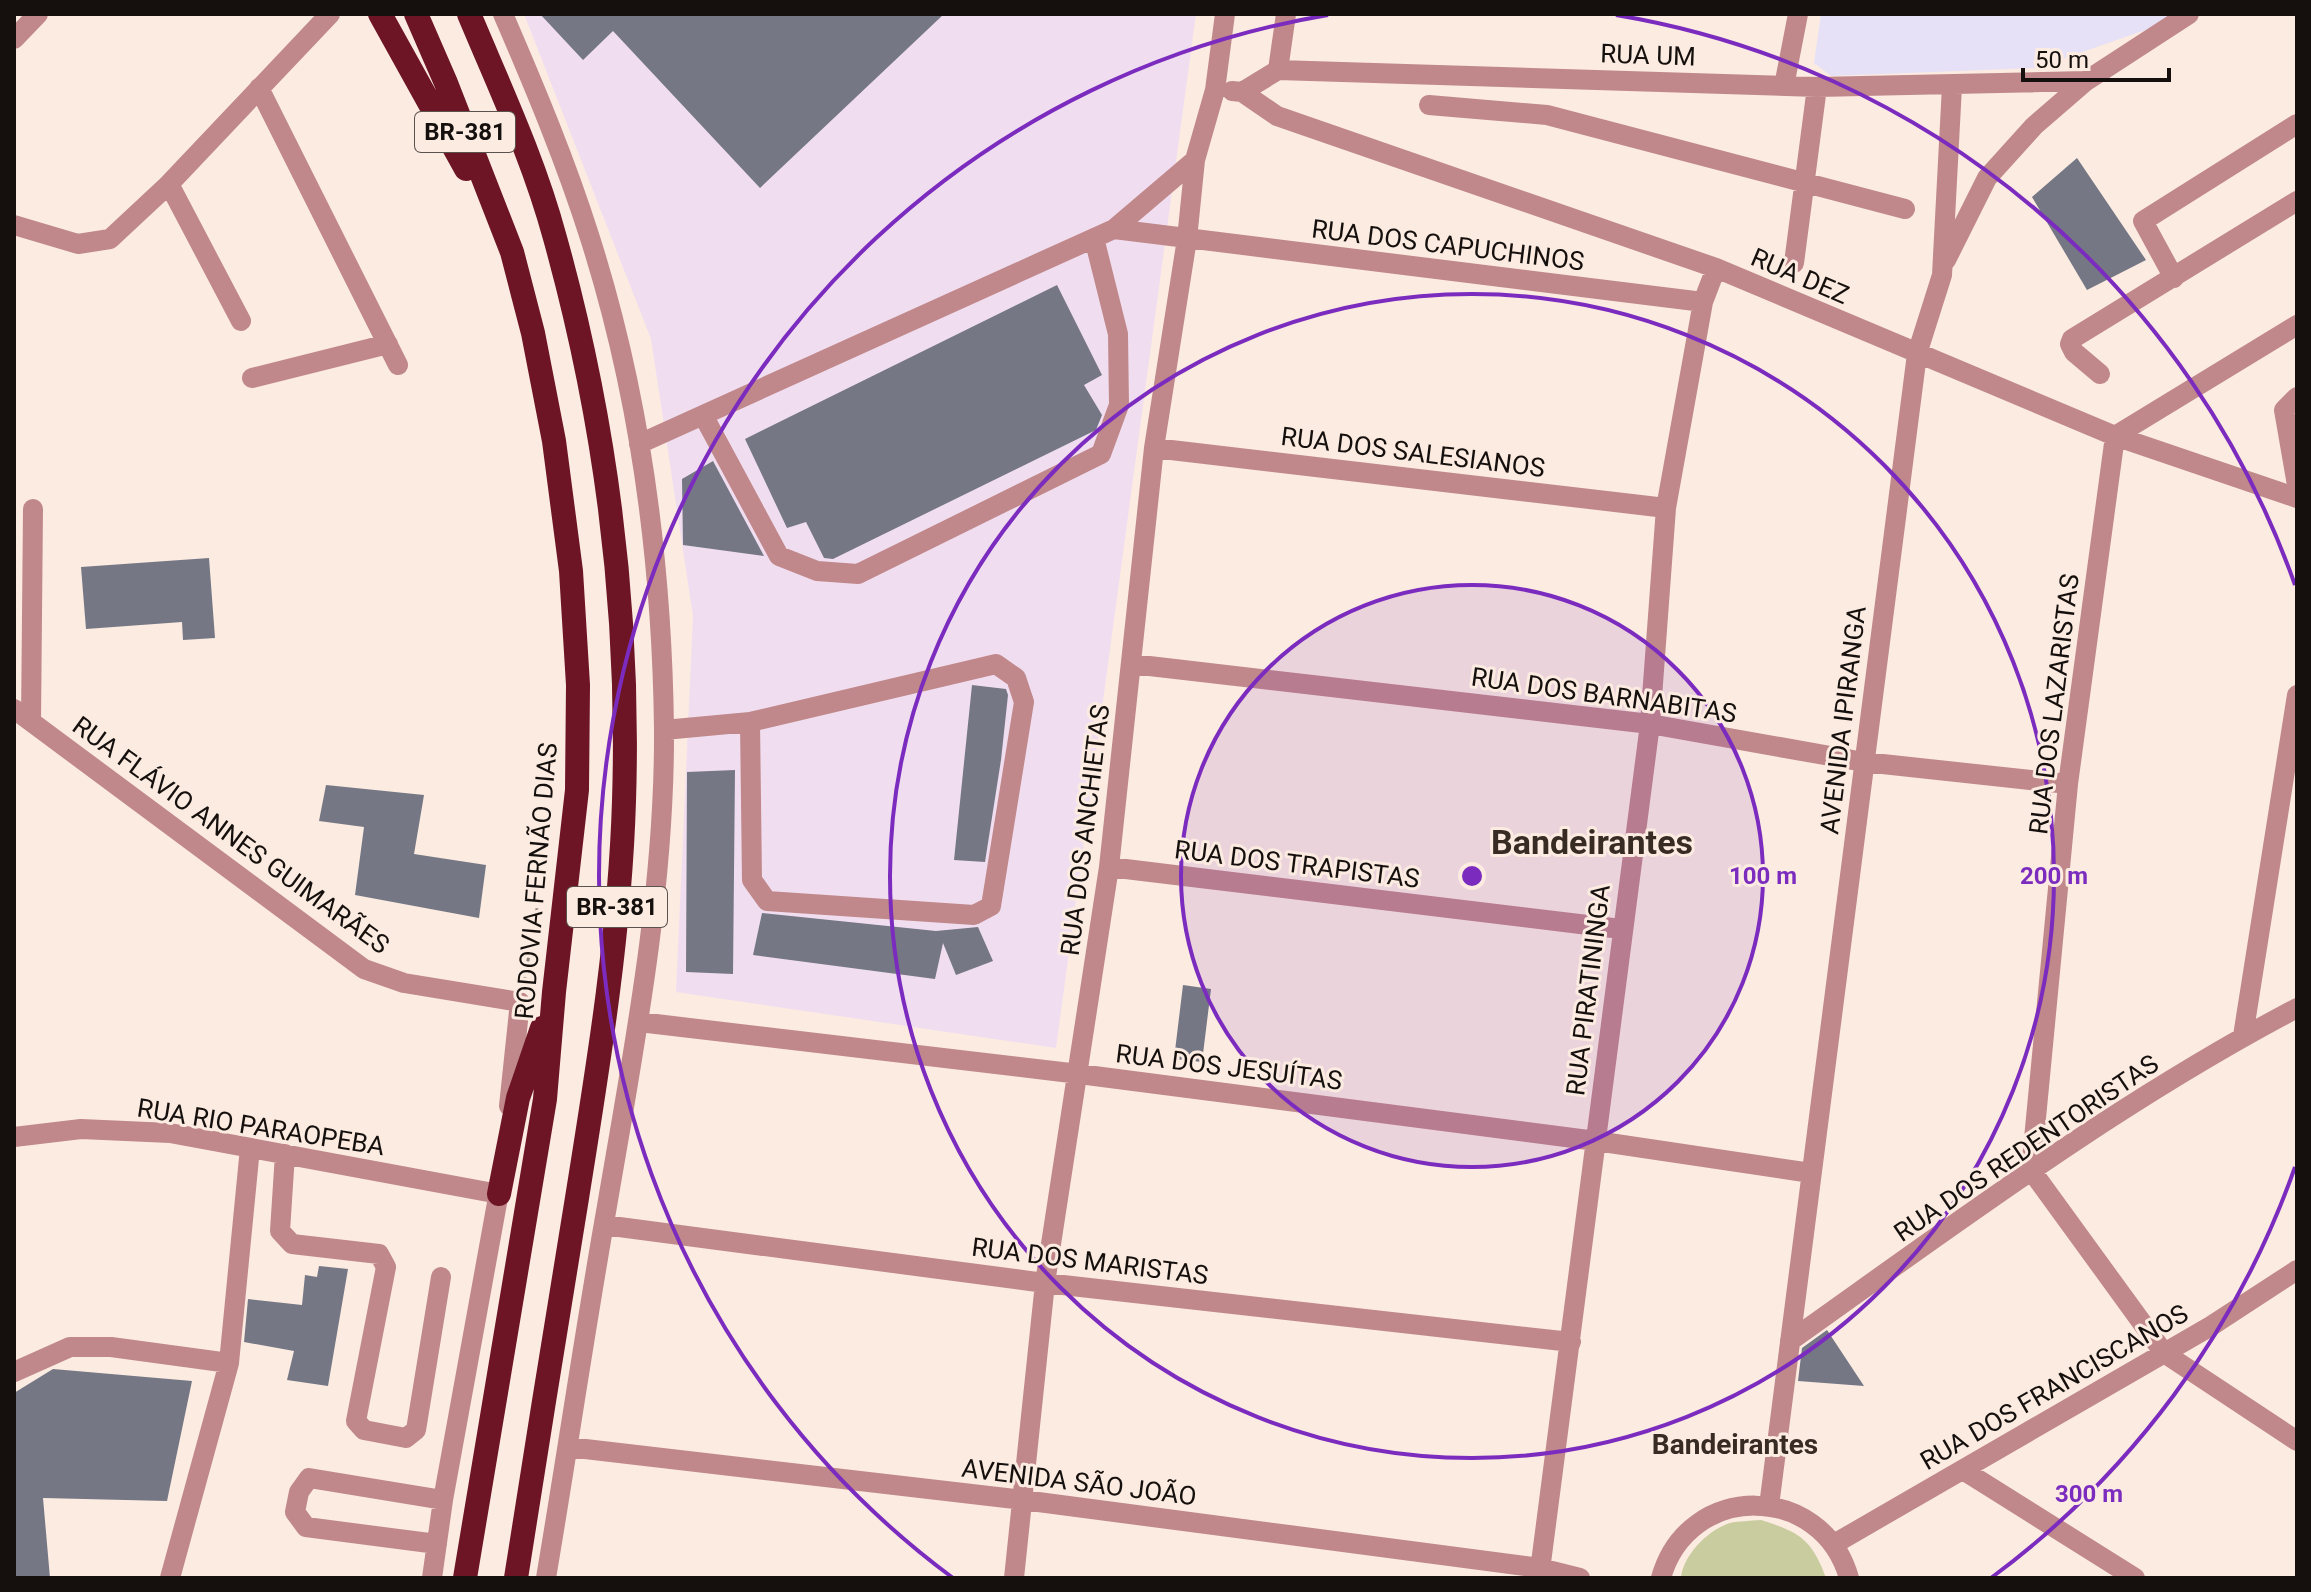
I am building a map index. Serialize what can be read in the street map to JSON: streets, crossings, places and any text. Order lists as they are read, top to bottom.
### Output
{
  "streets": {
    "highway": ["BR-381", "RODOVIA FERNÃO DIAS"],
    "street": [
      "RUA UM",
      "RUA DOS CAPUCHINOS",
      "RUA DEZ",
      "RUA DOS SALESIANOS",
      "RUA DOS BARNABITAS",
      "RUA DOS LAZARISTAS",
      "AVENIDA IPIRANGA",
      "RUA DOS ANCHIETAS",
      "RUA FLÁVIO ANNES GUIMARÃES",
      "RUA DOS TRAPISTAS",
      "RUA PIRATININGA",
      "RUA DOS JESUÍTAS",
      "RUA RIO PARAOPEBA",
      "RUA DOS REDENTORISTAS",
      "RUA DOS MARISTAS",
      "RUA DOS FRANCISCANOS",
      "AVENIDA SÃO JOÃO"
    ]
  },
  "crossings": [
    ["RUA UM", "AVENIDA IPIRANGA"],
    ["BR-381", "RODOVIA FERNÃO DIAS"],
    ["BR-381", "RUA DOS JESUÍTAS"],
    ["BR-381", "RUA RIO PARAOPEBA"],
    ["BR-381", "RUA DOS MARISTAS"],
    ["BR-381", "AVENIDA SÃO JOÃO"],
    ["RUA DOS CAPUCHINOS", "RUA DOS ANCHIETAS"],
    ["RUA DOS CAPUCHINOS", "RUA PIRATININGA"],
    ["RUA DEZ", "RUA DOS LAZARISTAS"],
    ["RUA DEZ", "AVENIDA IPIRANGA"],
    ["RUA DEZ", "RUA PIRATININGA"],
    ["RUA DOS SALESIANOS", "RUA DOS ANCHIETAS"],
    ["RUA DOS SALESIANOS", "RUA PIRATININGA"],
    ["RUA DOS BARNABITAS", "RUA DOS LAZARISTAS"],
    ["RUA DOS BARNABITAS", "AVENIDA IPIRANGA"],
    ["RUA DOS BARNABITAS", "RUA DOS ANCHIETAS"],
    ["RUA DOS BARNABITAS", "RUA PIRATININGA"],
    ["RUA DOS LAZARISTAS", "RUA DOS REDENTORISTAS"],
    ["AVENIDA IPIRANGA", "RUA DOS JESUÍTAS"],
    ["AVENIDA IPIRANGA", "RUA DOS REDENTORISTAS"],
    ["RUA DOS ANCHIETAS", "RUA DOS TRAPISTAS"],
    ["RUA DOS ANCHIETAS", "RUA DOS JESUÍTAS"],
    ["RUA DOS ANCHIETAS", "RUA DOS MARISTAS"],
    ["RUA DOS ANCHIETAS", "AVENIDA SÃO JOÃO"],
    ["RUA FLÁVIO ANNES GUIMARÃES", "RODOVIA FERNÃO DIAS"],
    ["RUA DOS TRAPISTAS", "RUA PIRATININGA"],
    ["RODOVIA FERNÃO DIAS", "RUA RIO PARAOPEBA"],
    ["RUA PIRATININGA", "RUA DOS JESUÍTAS"],
    ["RUA PIRATININGA", "RUA DOS MARISTAS"],
    ["RUA PIRATININGA", "AVENIDA SÃO JOÃO"]
  ],
  "districts": ["Bandeirantes", "Bandeirantes"],
  "scale_bar": "50 m",
  "rings": ["100 m", "200 m", "300 m"]
}
